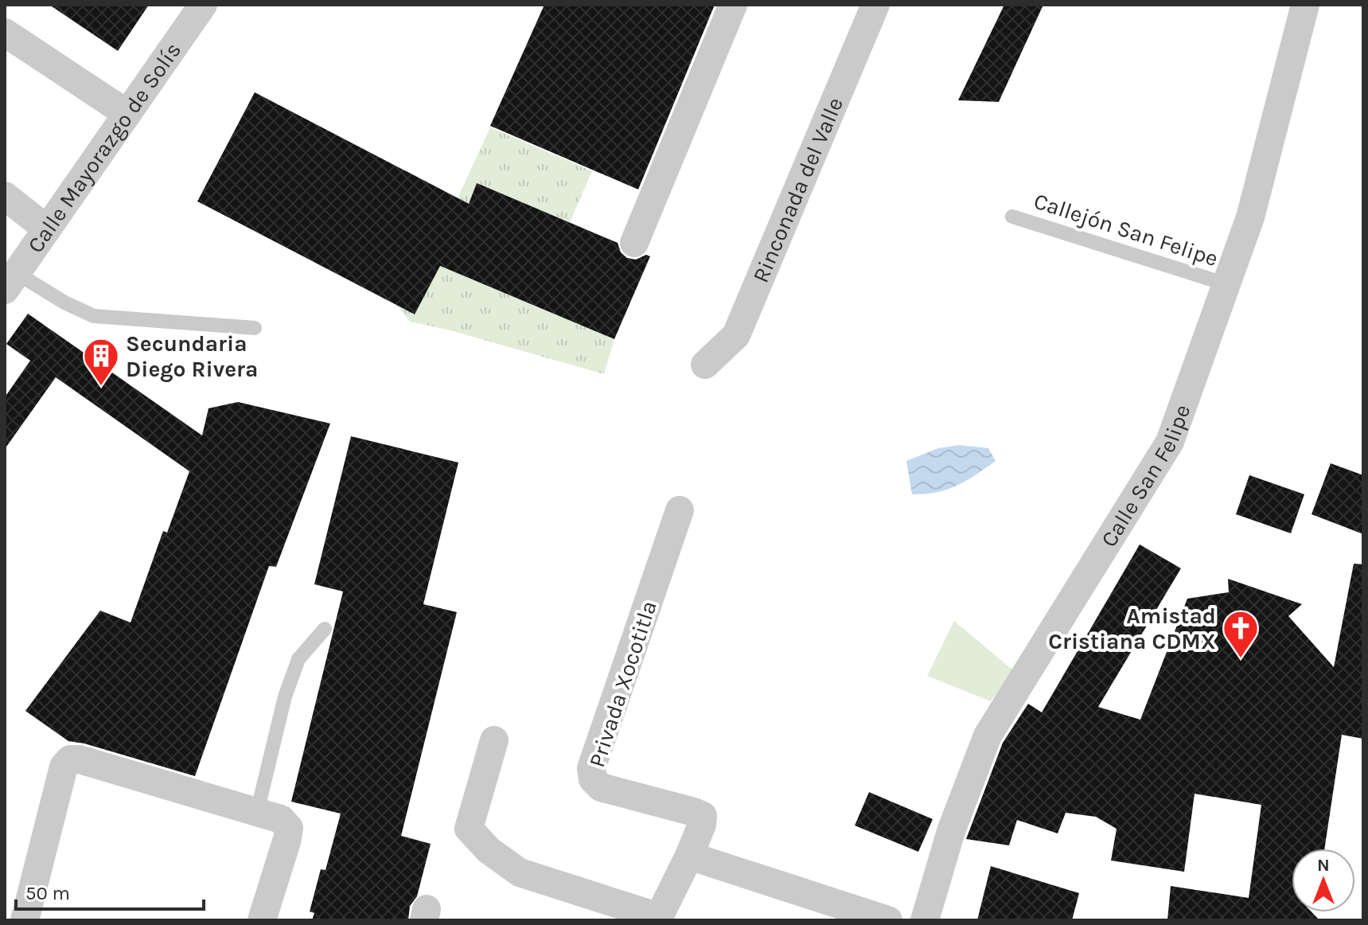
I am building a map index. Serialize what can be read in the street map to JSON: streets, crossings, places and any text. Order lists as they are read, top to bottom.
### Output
{
  "streets": {
    "street": [
      "Calle Mayorazgo de Solís",
      "Rinconada del Valle",
      "Calle San Felipe",
      "Privada Xocotitla"
    ],
    "lane": ["Callejón San Felipe"]
  },
  "crossings": [
    ["Callejón San Felipe", "Calle San Felipe"]
  ],
  "places": {
    "building": ["Secundaria Diego Rivera"],
    "church": ["Amistad Cristiana CDMX"]
  },
  "scale_bar": "50 m",
  "north": "top"
}
